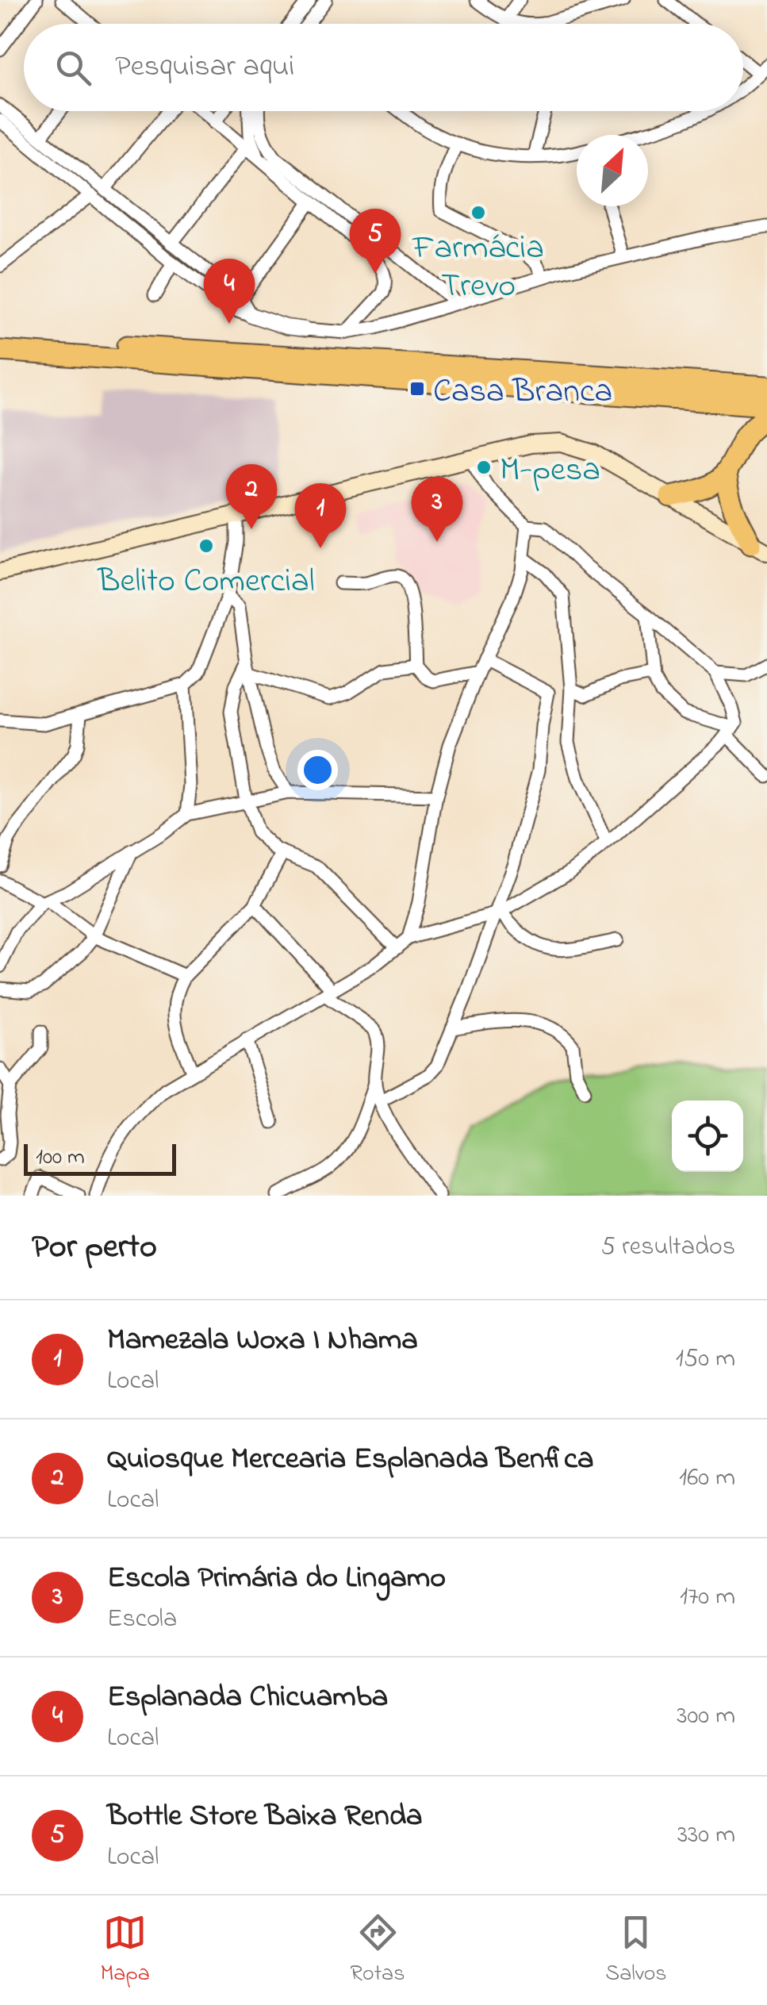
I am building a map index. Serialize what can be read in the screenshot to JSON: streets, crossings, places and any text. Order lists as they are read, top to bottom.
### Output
{
  "places": {
    "other": ["Farmácia Trevo", "M-pesa", "Belito Comercial"],
    "transit": ["Casa Branca"]
  },
  "scale_bar": "100 m",
  "north": "top right",
  "page": {
    "search": "Pesquisar aqui",
    "pins": [
      "5",
      "4",
      "2",
      "3",
      "1"
    ],
    "scale": "100 m",
    "heading": ["Por perto", "5 resultados"],
    "list": [
      {
        "mark": "1",
        "name": "Mamezala Woxa I Nhama",
        "note": "Local",
        "value": "150 m"
      },
      {
        "mark": "2",
        "name": "Quiosque Mercearia Esplanada Benfica",
        "note": "Local",
        "value": "160 m"
      },
      {
        "mark": "3",
        "name": "Escola Primária do Lingamo",
        "note": "Escola",
        "value": "170 m"
      },
      {
        "mark": "4",
        "name": "Esplanada Chicuamba",
        "note": "Local",
        "value": "300 m"
      },
      {
        "mark": "5",
        "name": "Bottle Store Baixa Renda",
        "note": "Local",
        "value": "330 m"
      }
    ],
    "nav": ["Mapa", "Rotas", "Salvos"]
  }
}
